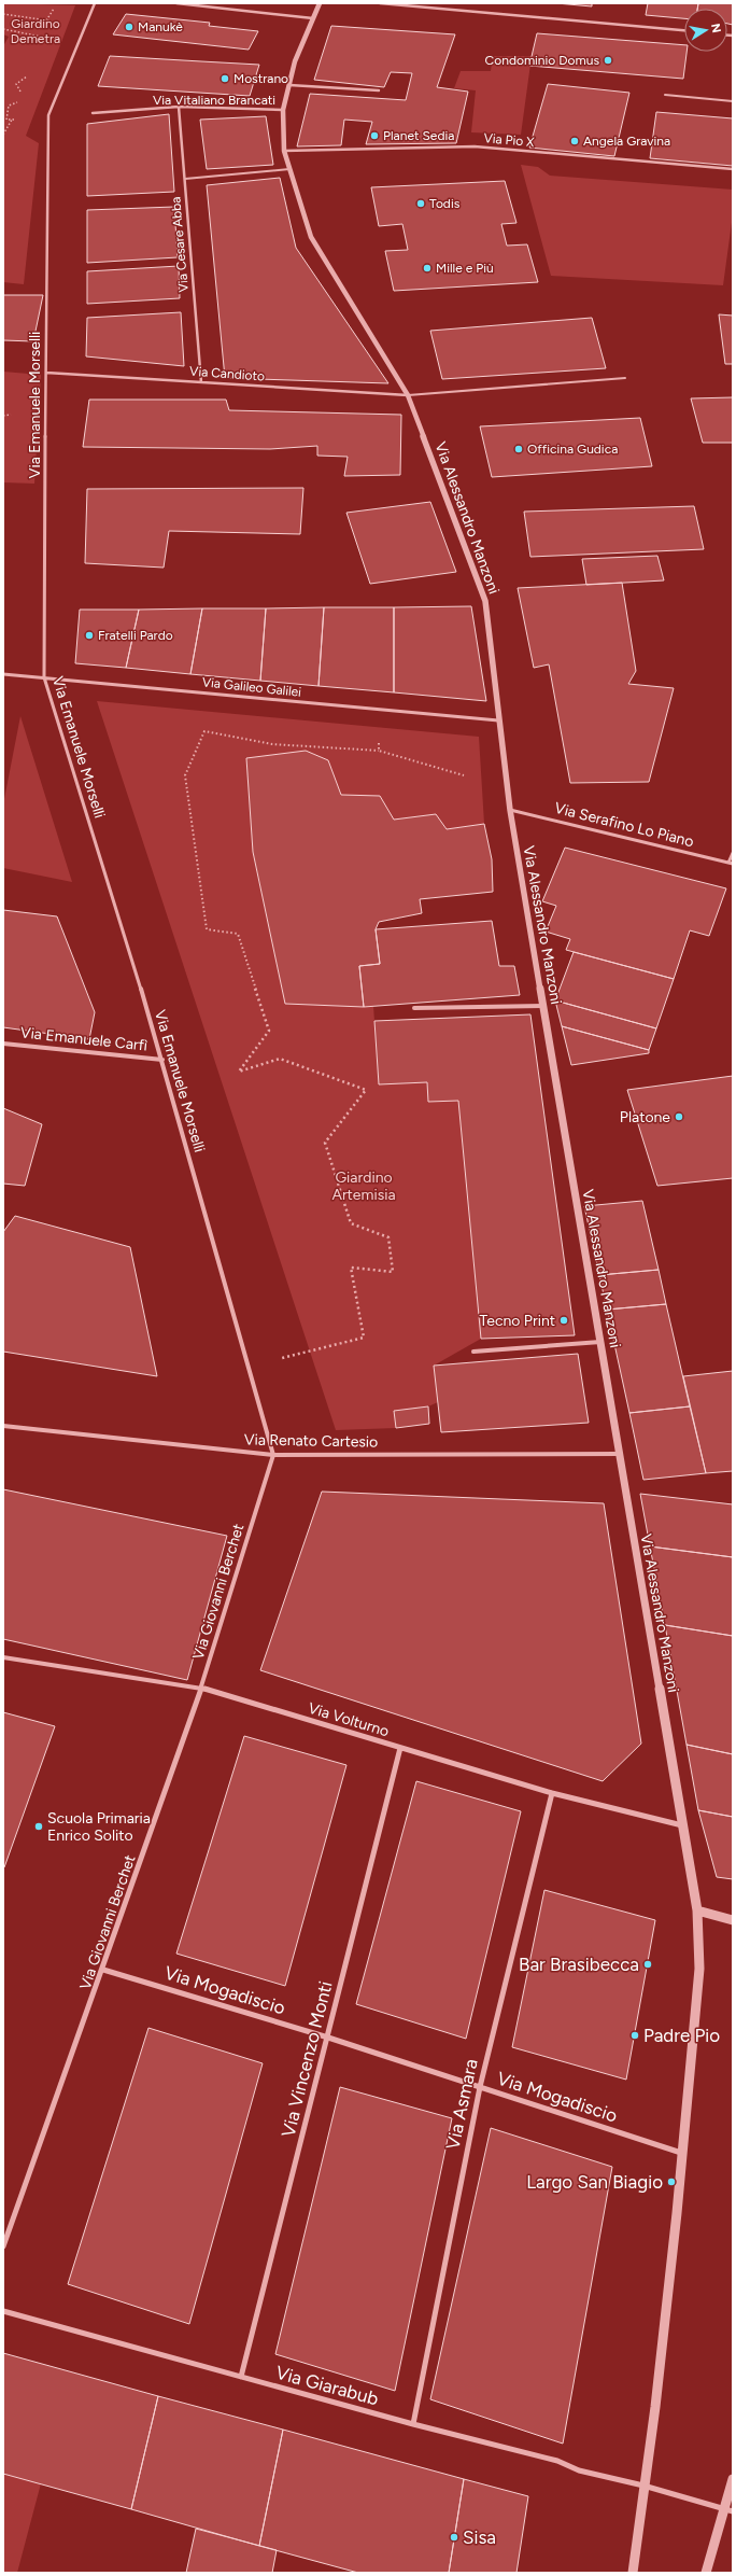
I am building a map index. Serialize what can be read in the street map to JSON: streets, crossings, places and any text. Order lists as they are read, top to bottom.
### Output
{
  "streets": {
    "street": [
      "Via Vitaliano Brancati",
      "Via Pio X",
      "Via Cesare Abba",
      "Via Candioto",
      "Via Emanuele Morselli",
      "Via Alessandro Manzoni",
      "Via Galileo Galilei",
      "Via Serafino Lo Piano",
      "Via Emanuele Carfì",
      "Via Renato Cartesio",
      "Via Giovanni Berchet",
      "Via Volturno",
      "Via Mogadiscio",
      "Via Vincenzo Monti",
      "Via Asmara",
      "Via Giarabub"
    ]
  },
  "crossings": [
    ["Via Vitaliano Brancati", "Via Cesare Abba"],
    ["Via Vitaliano Brancati", "Via Alessandro Manzoni"],
    ["Via Pio X", "Via Alessandro Manzoni"],
    ["Via Cesare Abba", "Via Candioto"],
    ["Via Candioto", "Via Emanuele Morselli"],
    ["Via Candioto", "Via Alessandro Manzoni"],
    ["Via Emanuele Morselli", "Via Galileo Galilei"],
    ["Via Emanuele Morselli", "Via Emanuele Carfì"],
    ["Via Emanuele Morselli", "Via Renato Cartesio"],
    ["Via Emanuele Morselli", "Via Giovanni Berchet"],
    ["Via Alessandro Manzoni", "Via Galileo Galilei"],
    ["Via Alessandro Manzoni", "Via Serafino Lo Piano"],
    ["Via Alessandro Manzoni", "Via Renato Cartesio"],
    ["Via Alessandro Manzoni", "Via Volturno"],
    ["Via Alessandro Manzoni", "Via Mogadiscio"],
    ["Via Alessandro Manzoni", "Via Giarabub"],
    ["Via Renato Cartesio", "Via Giovanni Berchet"],
    ["Via Giovanni Berchet", "Via Volturno"],
    ["Via Giovanni Berchet", "Via Mogadiscio"],
    ["Via Volturno", "Via Vincenzo Monti"],
    ["Via Volturno", "Via Asmara"],
    ["Via Mogadiscio", "Via Vincenzo Monti"],
    ["Via Mogadiscio", "Via Asmara"],
    ["Via Vincenzo Monti", "Via Giarabub"],
    ["Via Asmara", "Via Giarabub"]
  ],
  "parks": ["Giardino Demetra", "Giardino Artemisia"],
  "places": [
    "Manukè",
    "Condominio Domus",
    "Mostrano",
    "Planet Sedia",
    "Angela Gravina",
    "Todis",
    "Mille e Più",
    "Officina Gudica",
    "Fratelli Pardo",
    "Platone",
    "Tecno Print",
    "Scuola Primaria Enrico Solito",
    "Bar Brasibecca",
    "Padre Pio",
    "Largo San Biagio",
    "Sisa"
  ],
  "north": "right"
}
